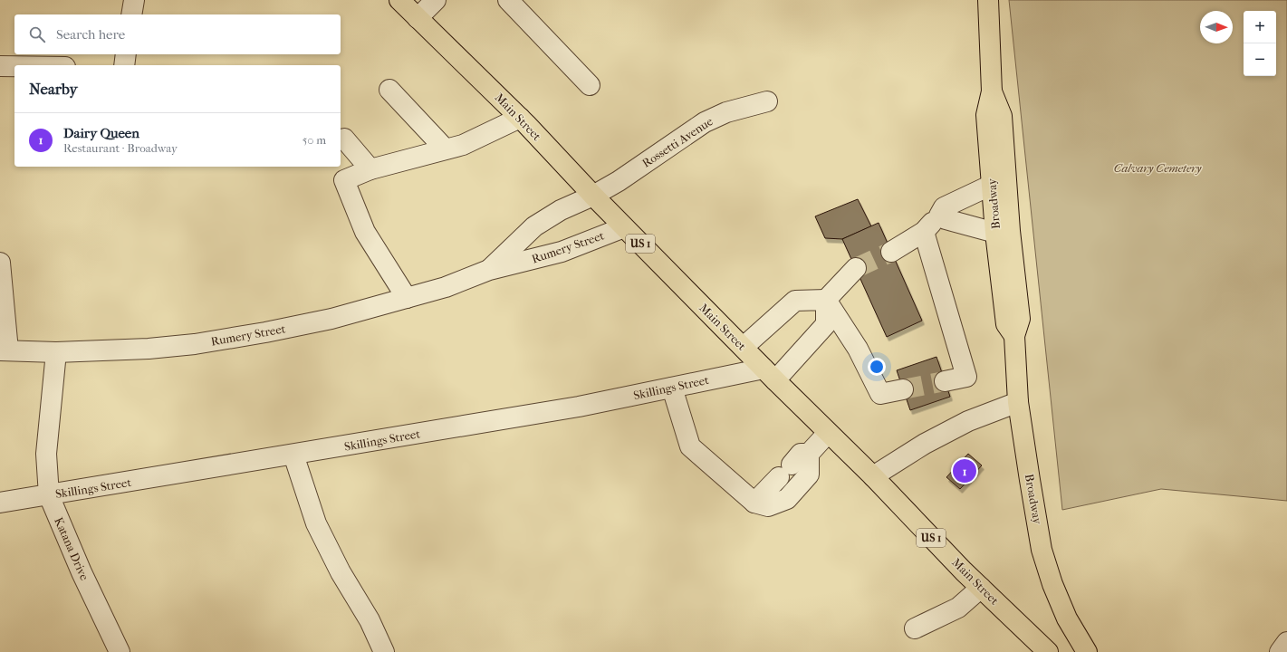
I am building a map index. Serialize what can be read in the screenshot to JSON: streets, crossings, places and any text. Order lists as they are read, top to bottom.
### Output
{
  "streets": {
    "main road": ["Main Street", "Broadway", "US 1"],
    "street": [
      "Rossetti Avenue",
      "Rumery Street",
      "Skillings Street",
      "Katana Drive"
    ]
  },
  "crossings": [
    ["Main Street", "Rossetti Avenue"],
    ["Main Street", "Rumery Street"],
    ["Main Street", "Skillings Street"],
    ["Rossetti Avenue", "Rumery Street"],
    ["Rumery Street", "Katana Drive"],
    ["Skillings Street", "Katana Drive"]
  ],
  "parks": ["Calvary Cemetery"],
  "north": "right",
  "page": {
    "map_buttons": ["+", "−"],
    "search": "Search here",
    "heading": "Nearby",
    "list": [
      {
        "mark": "1",
        "name": "Dairy Queen",
        "note": "Restaurant · Broadway",
        "value": "50 m"
      }
    ],
    "pins": "1"
  }
}
